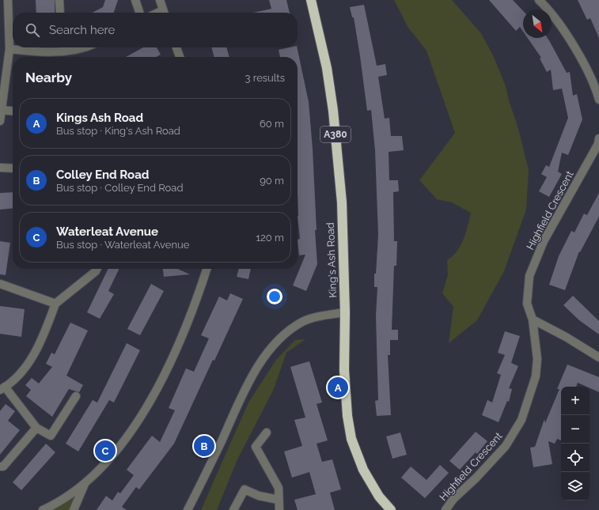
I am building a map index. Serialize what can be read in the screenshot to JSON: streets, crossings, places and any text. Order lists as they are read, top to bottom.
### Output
{
  "streets": {
    "highway": ["A380", "King's Ash Road"],
    "street": ["Highfield Crescent"]
  },
  "north": "bottom right",
  "page": {
    "search": "Search here",
    "heading": ["Nearby", "3 results"],
    "list": [
      {
        "mark": "A",
        "name": "Kings Ash Road",
        "note": "Bus stop · King's Ash Road",
        "value": "60 m"
      },
      {
        "mark": "B",
        "name": "Colley End Road",
        "note": "Bus stop · Colley End Road",
        "value": "90 m"
      },
      {
        "mark": "C",
        "name": "Waterleat Avenue",
        "note": "Bus stop · Waterleat Avenue",
        "value": "120 m"
      }
    ],
    "pins": ["A", "B", "C"],
    "map_buttons": ["+", "−"]
  }
}
